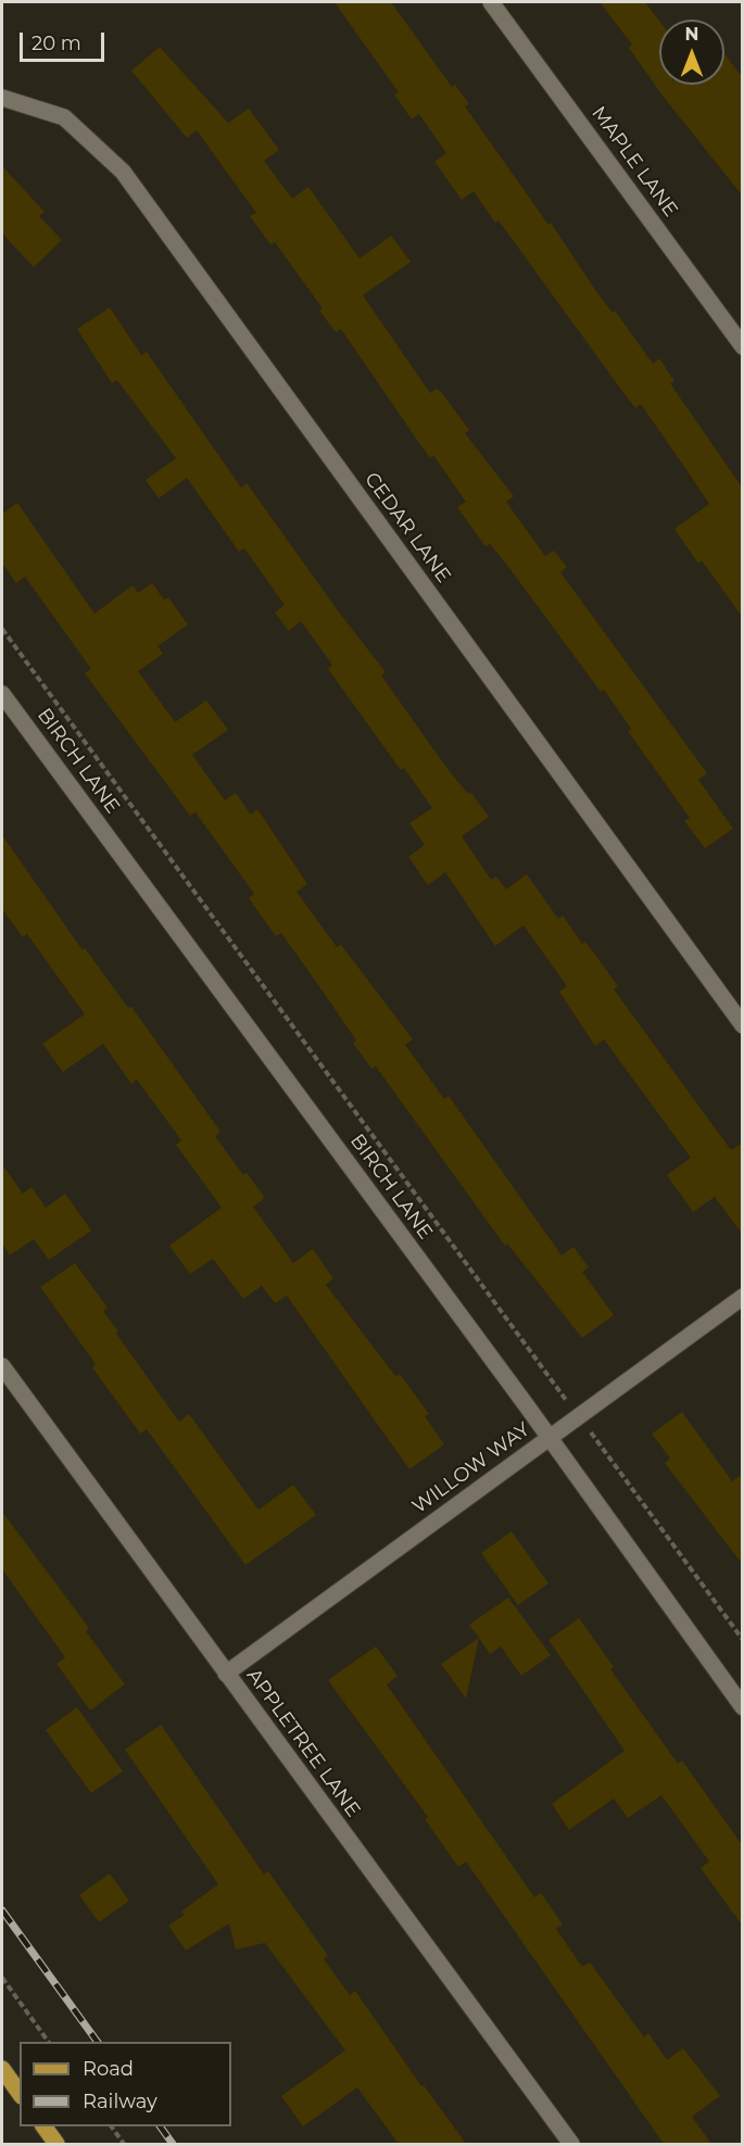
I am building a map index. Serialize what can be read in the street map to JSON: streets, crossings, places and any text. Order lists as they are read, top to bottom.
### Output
{
  "streets": {
    "street": [
      "MAPLE LANE",
      "CEDAR LANE",
      "BIRCH LANE",
      "WILLOW WAY",
      "APPLETREE LANE"
    ]
  },
  "crossings": [
    ["BIRCH LANE", "WILLOW WAY"],
    ["WILLOW WAY", "APPLETREE LANE"]
  ],
  "legend": ["Road", "Railway"],
  "scale_bar": "20 m",
  "north": "top"
}
